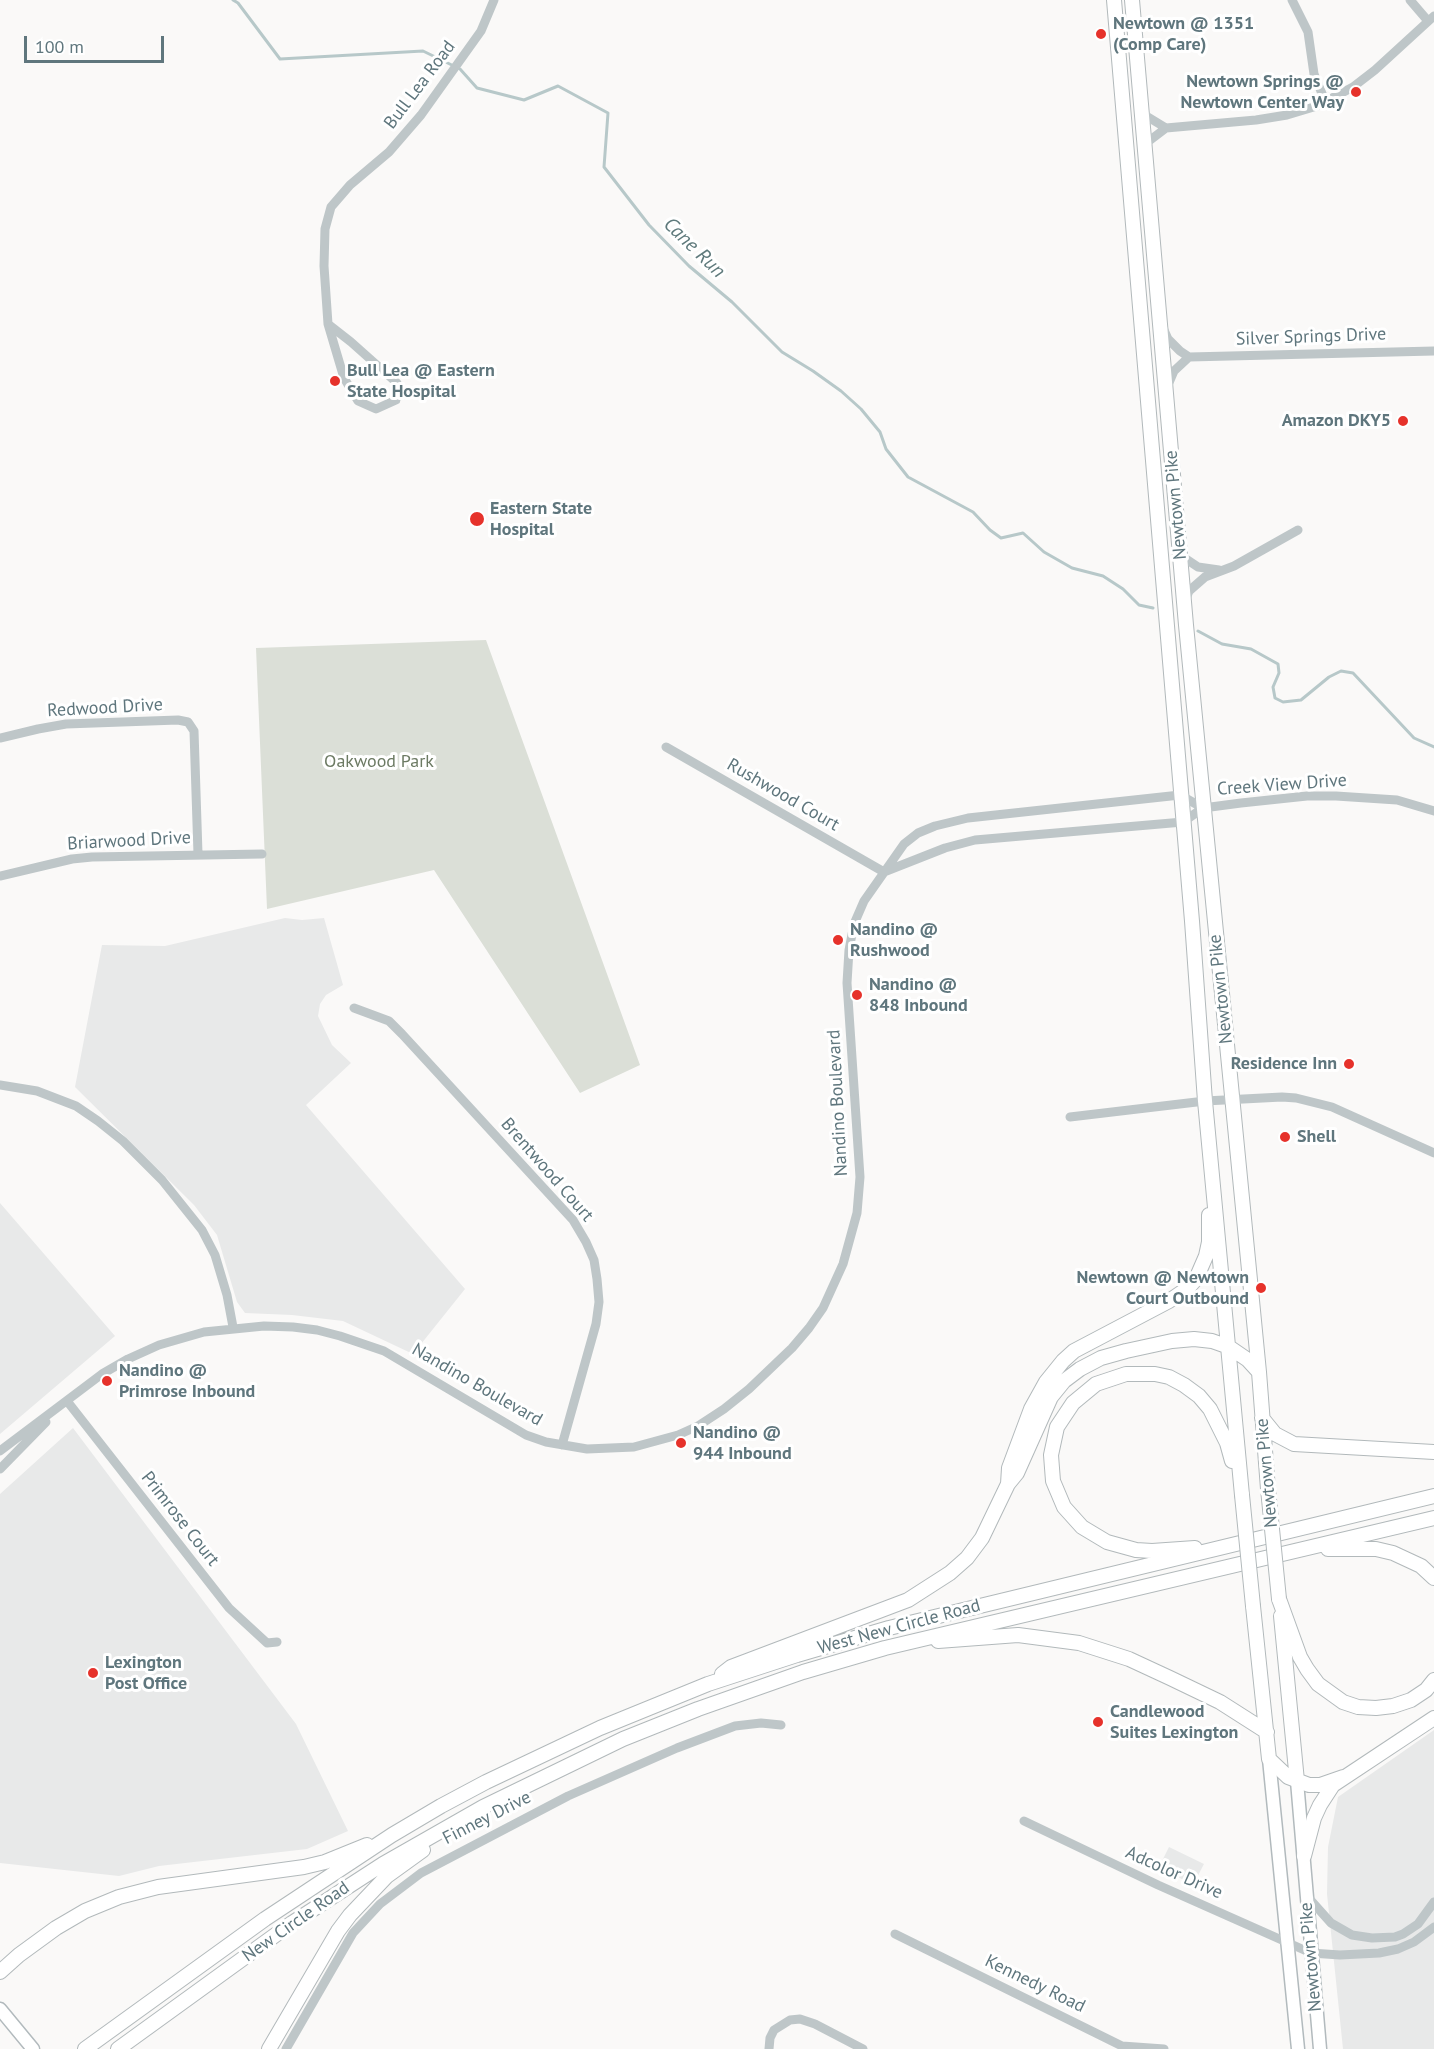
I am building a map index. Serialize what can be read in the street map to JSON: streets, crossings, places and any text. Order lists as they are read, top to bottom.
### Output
{
  "streets": {
    "highway": ["Newtown Pike", "West New Circle Road", "New Circle Road"],
    "street": [
      "Bull Lea Road",
      "Silver Springs Drive",
      "Redwood Drive",
      "Creek View Drive",
      "Rushwood Court",
      "Briarwood Drive",
      "Nandino Boulevard",
      "Brentwood Court",
      "Primrose Court",
      "Finney Drive",
      "Adcolor Drive",
      "Kennedy Road"
    ]
  },
  "crossings": [
    ["Newtown Pike", "Creek View Drive"],
    ["Newtown Pike", "Nandino Boulevard"],
    ["Newtown Pike", "Adcolor Drive"],
    ["Redwood Drive", "Briarwood Drive"],
    ["Rushwood Court", "Nandino Boulevard"],
    ["Nandino Boulevard", "Brentwood Court"],
    ["Nandino Boulevard", "Primrose Court"],
    ["West New Circle Road", "New Circle Road"]
  ],
  "water": ["Cane Run"],
  "parks": ["Oakwood Park"],
  "places": [
    "Newtown @ 1351 (Comp Care)",
    "Newtown Springs @ Newtown Center Way",
    "Bull Lea @ Eastern State Hospital",
    "Amazon DKY5",
    "Eastern State Hospital",
    "Nandino @ Rushwood",
    "Nandino @ 848 Inbound",
    "Residence Inn",
    "Shell",
    "Newtown @ Newtown Court Outbound",
    "Nandino @ Primrose Inbound",
    "Nandino @ 944 Inbound",
    "Lexington Post Office",
    "Candlewood Suites Lexington"
  ],
  "scale_bar": "100 m"
}
